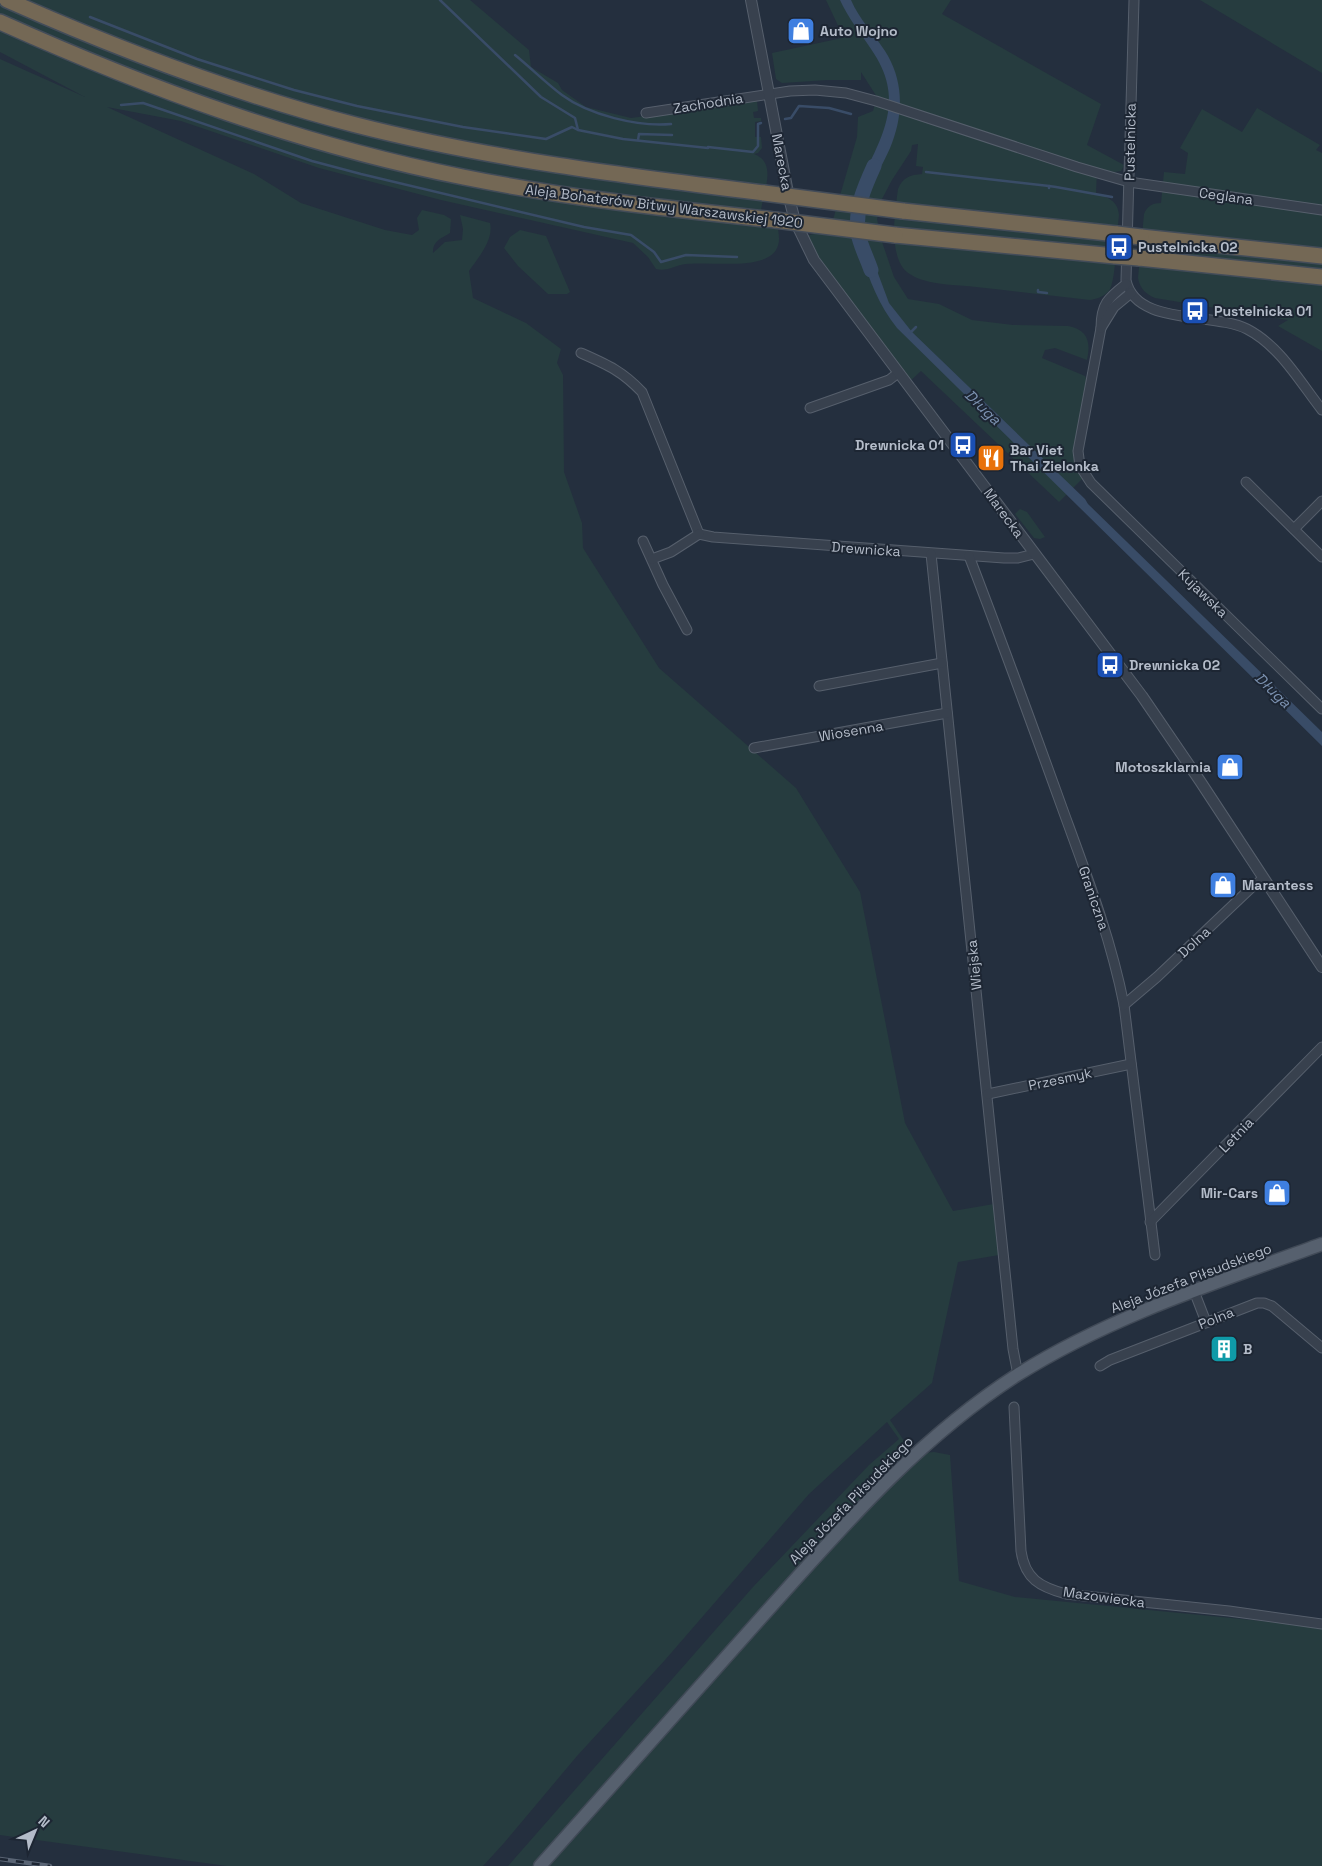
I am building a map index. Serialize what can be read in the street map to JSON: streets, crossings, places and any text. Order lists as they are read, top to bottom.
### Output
{
  "streets": {
    "highway": ["Aleja Bohaterów Bitwy Warszawskiej 1920"],
    "main road": ["Aleja Józefa Piłsudskiego"],
    "street": [
      "Zachodnia",
      "Pustelnicka",
      "Marecka",
      "Ceglana",
      "Drewnicka",
      "Kujawska",
      "Wiosenna",
      "Graniczna",
      "Dolna",
      "Wiejska",
      "Przesmyk",
      "Letnia",
      "Polna",
      "Mazowiecka"
    ]
  },
  "crossings": [
    ["Zachodnia", "Marecka"],
    ["Zachodnia", "Ceglana"],
    ["Pustelnicka", "Ceglana"],
    ["Marecka", "Drewnicka"],
    ["Marecka", "Dolna"],
    ["Drewnicka", "Graniczna"],
    ["Drewnicka", "Wiejska"],
    ["Wiosenna", "Wiejska"],
    ["Graniczna", "Dolna"],
    ["Graniczna", "Przesmyk"],
    ["Graniczna", "Letnia"],
    ["Wiejska", "Przesmyk"],
    ["Wiejska", "Aleja Józefa Piłsudskiego"]
  ],
  "water": ["Długa"],
  "places": {
    "shop": [
      "Auto Wojno",
      "Motoszklarnia",
      "Marantess",
      "Mir-Cars"
    ],
    "bus stop": [
      "Pustelnicka 02",
      "Pustelnicka 01",
      "Drewnicka 01",
      "Drewnicka 02"
    ],
    "restaurant": ["Bar Viet Thai Zielonka"],
    "building": ["B"]
  },
  "north": "top right"
}
